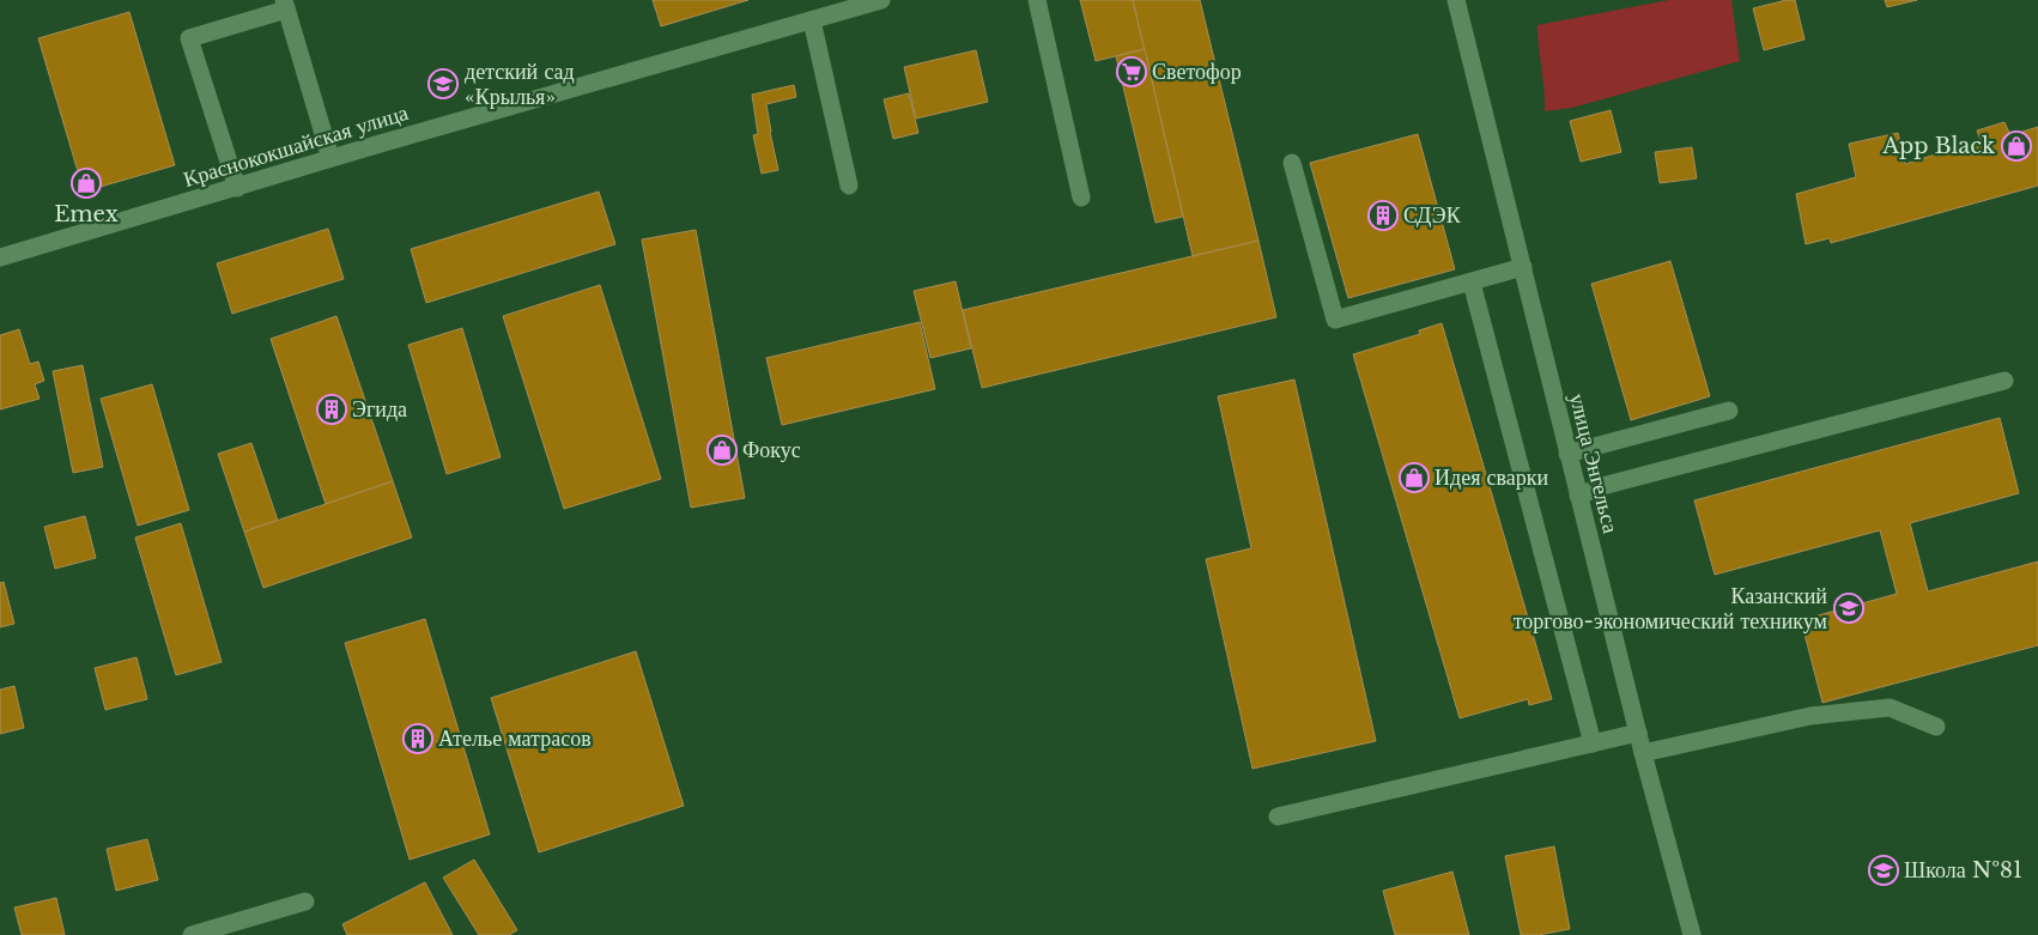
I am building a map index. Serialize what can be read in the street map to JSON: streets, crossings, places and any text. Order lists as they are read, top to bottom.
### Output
{
  "streets": {
    "street": ["Краснококшайская улица", "улица Энгельса"]
  },
  "places": {
    "supermarket": ["Светофор"],
    "school or university": ["детский сад «Крылья»", "Казанский торгово-экономический техникум", "Школа №81"],
    "shop": [
      "App Black",
      "Emex",
      "Фокус",
      "Идея сварки"
    ],
    "building": ["СДЭК", "Эгида", "Ателье матрасов"]
  }
}
